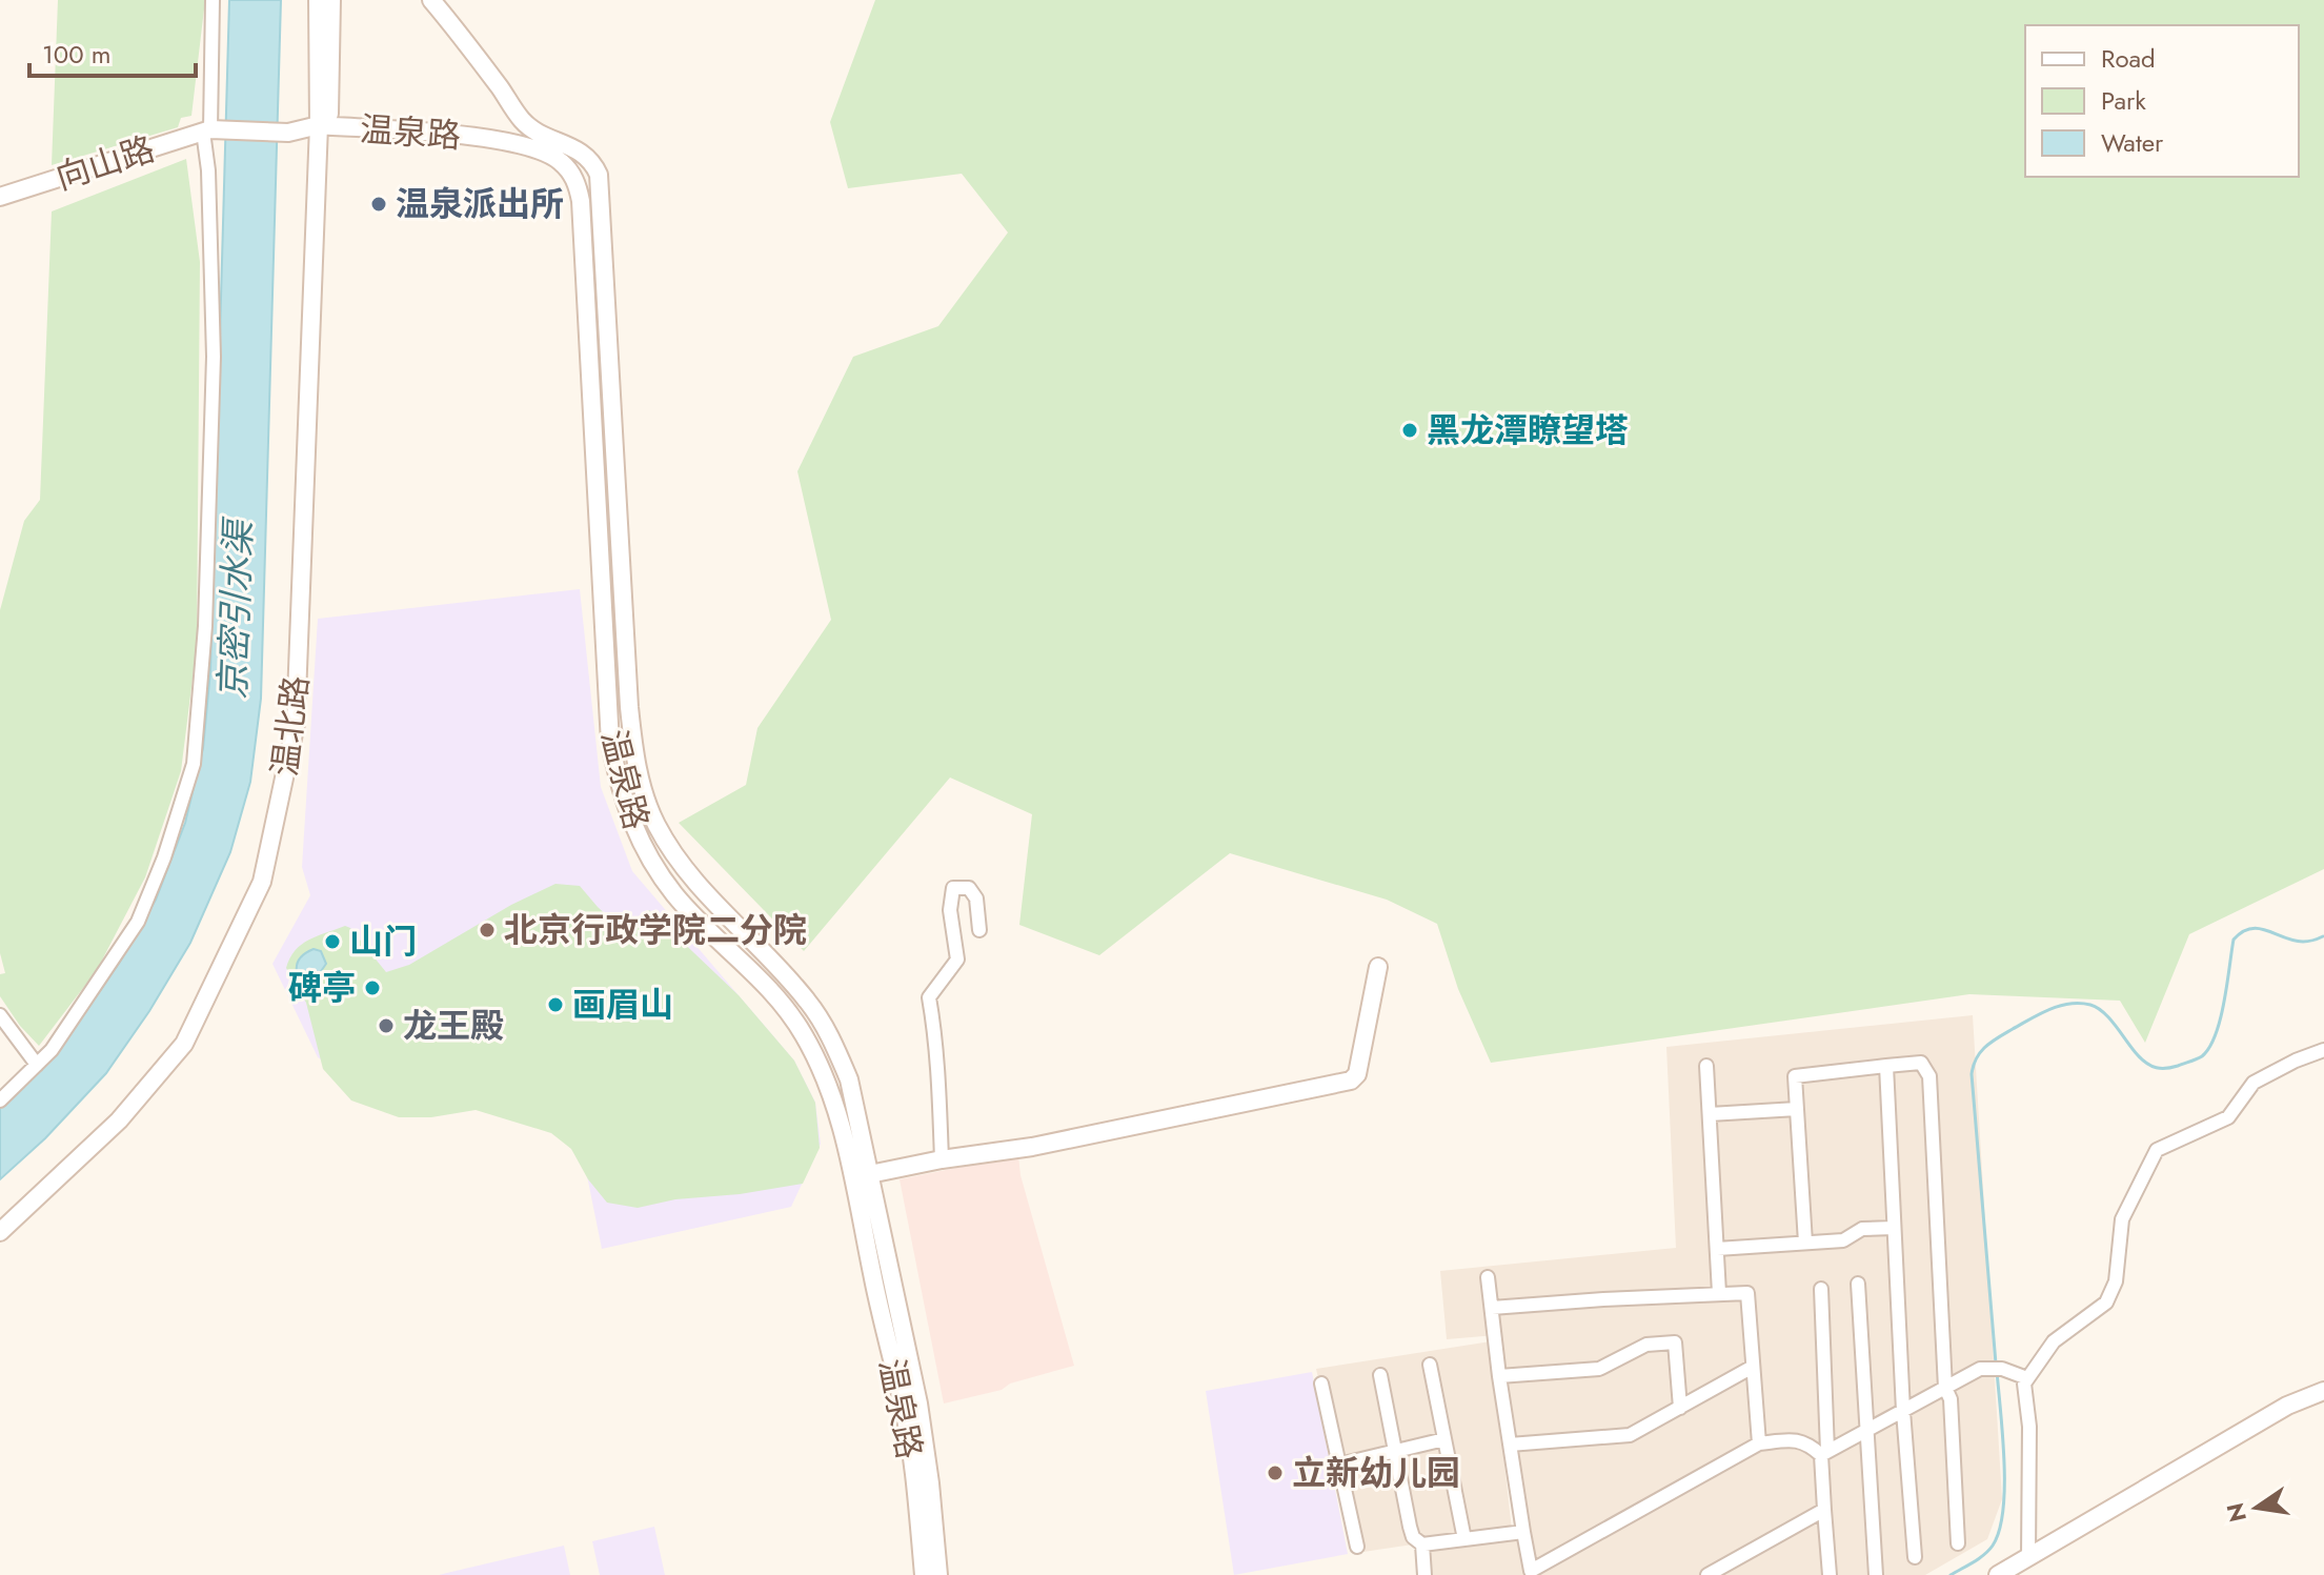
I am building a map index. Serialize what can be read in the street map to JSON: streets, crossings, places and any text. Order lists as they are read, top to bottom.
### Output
{
  "streets": {
    "main road": ["温泉路", "向山路", "温北路"]
  },
  "crossings": [
    ["温泉路", "向山路"],
    ["温泉路", "温北路"]
  ],
  "water": ["京密引水渠"],
  "places": [
    "温泉派出所",
    "黑龙潭瞭望塔",
    "北京行政学院二分院",
    "山门",
    "碑亭",
    "画眉山",
    "龙王殿",
    "立新幼儿园"
  ],
  "legend": ["Road", "Park", "Water"],
  "scale_bar": "100 m",
  "north": "left"
}
